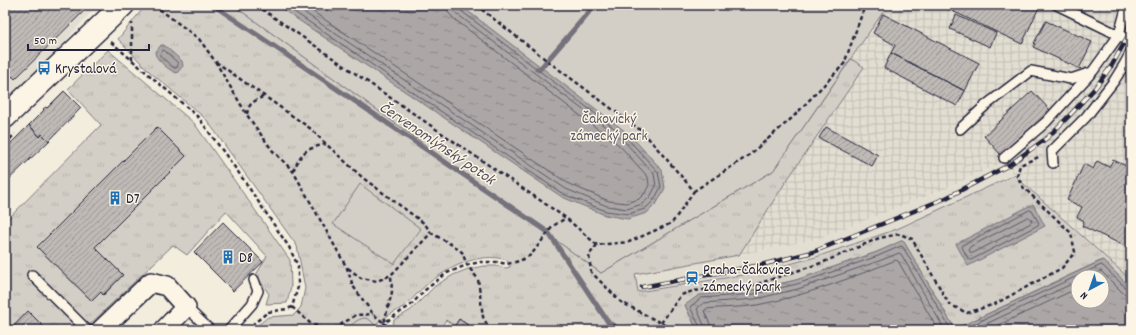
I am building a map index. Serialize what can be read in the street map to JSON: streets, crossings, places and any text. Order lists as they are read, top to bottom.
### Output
{
  "water": ["Červenomlýnský potok"],
  "parks": ["Čakovický zámecký park"],
  "places": {
    "bus stop": ["Krystalová"],
    "building": ["D7", "D8"],
    "station": ["Praha-Čakovice zámecký park"]
  },
  "scale_bar": "50 m",
  "north": "bottom left"
}
